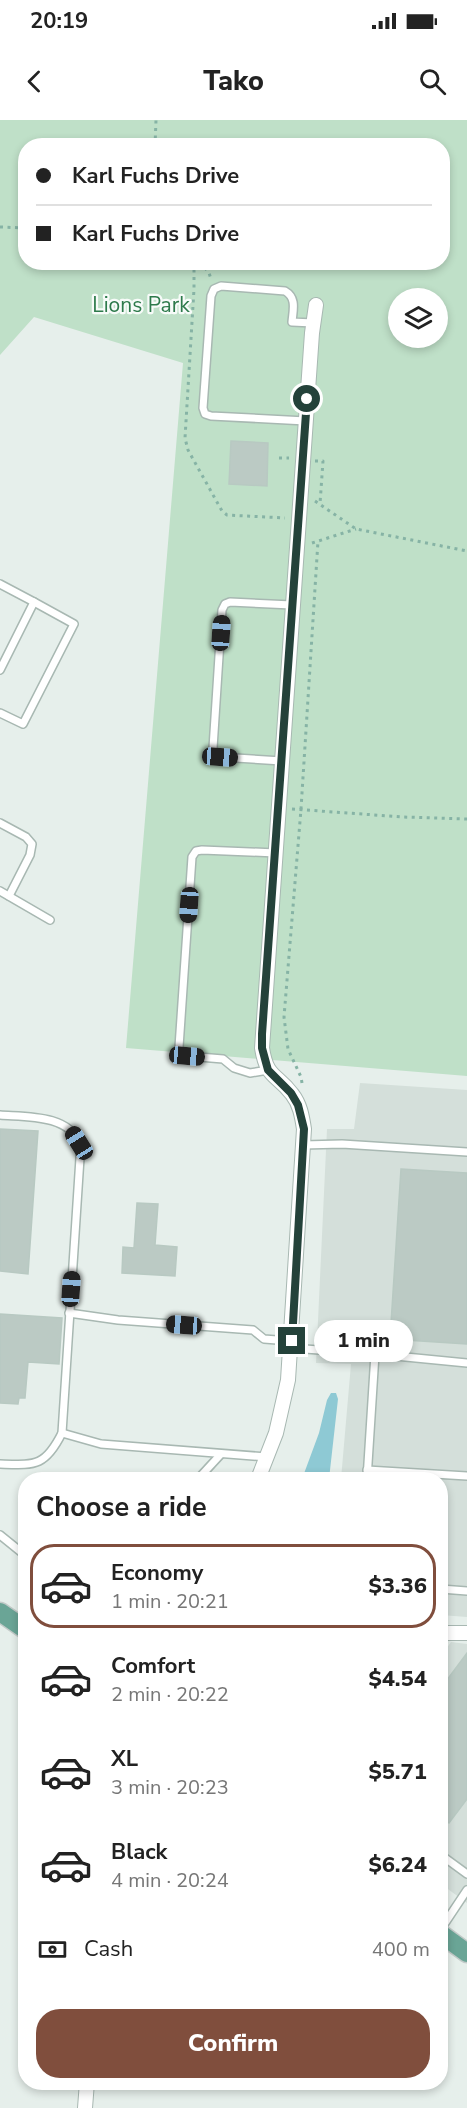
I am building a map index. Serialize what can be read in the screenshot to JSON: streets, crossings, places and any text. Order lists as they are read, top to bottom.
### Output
{
  "parks": ["Lions Park"],
  "page": {
    "status": "20:19",
    "header": "Tako",
    "banner": ["Karl Fuchs Drive", "Karl Fuchs Drive"],
    "bubble": "1 min",
    "heading": "Choose a ride",
    "list": [
      {
        "name": "Economy",
        "note": "1 min · 20:21",
        "value": "$3.36"
      },
      {
        "name": "Comfort",
        "note": "2 min · 20:22",
        "value": "$4.54"
      },
      {
        "name": "XL",
        "note": "3 min · 20:23",
        "value": "$5.71"
      },
      {
        "name": "Black",
        "note": "4 min · 20:24",
        "value": "$6.24"
      }
    ],
    "pay": ["Cash", "400 m"],
    "buttons": "Confirm"
  }
}
